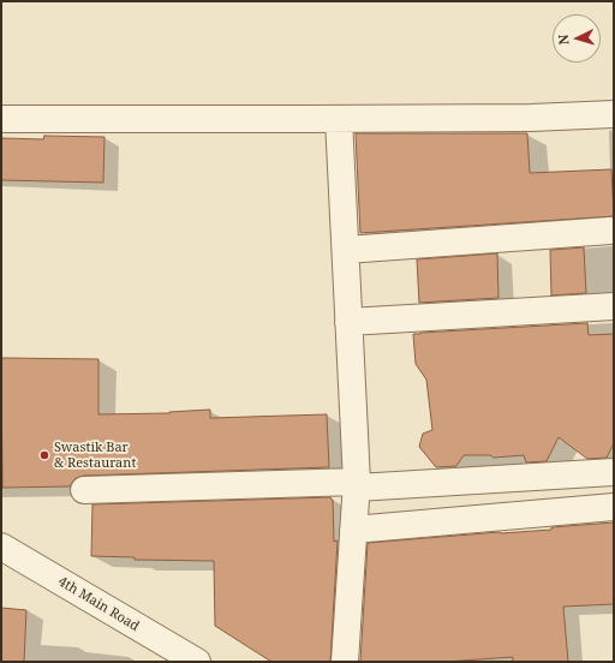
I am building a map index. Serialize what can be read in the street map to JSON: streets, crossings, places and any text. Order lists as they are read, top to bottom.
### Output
{
  "streets": {
    "street": ["4th Main Road"]
  },
  "places": ["Swastik Bar & Restaurant"],
  "north": "left"
}
